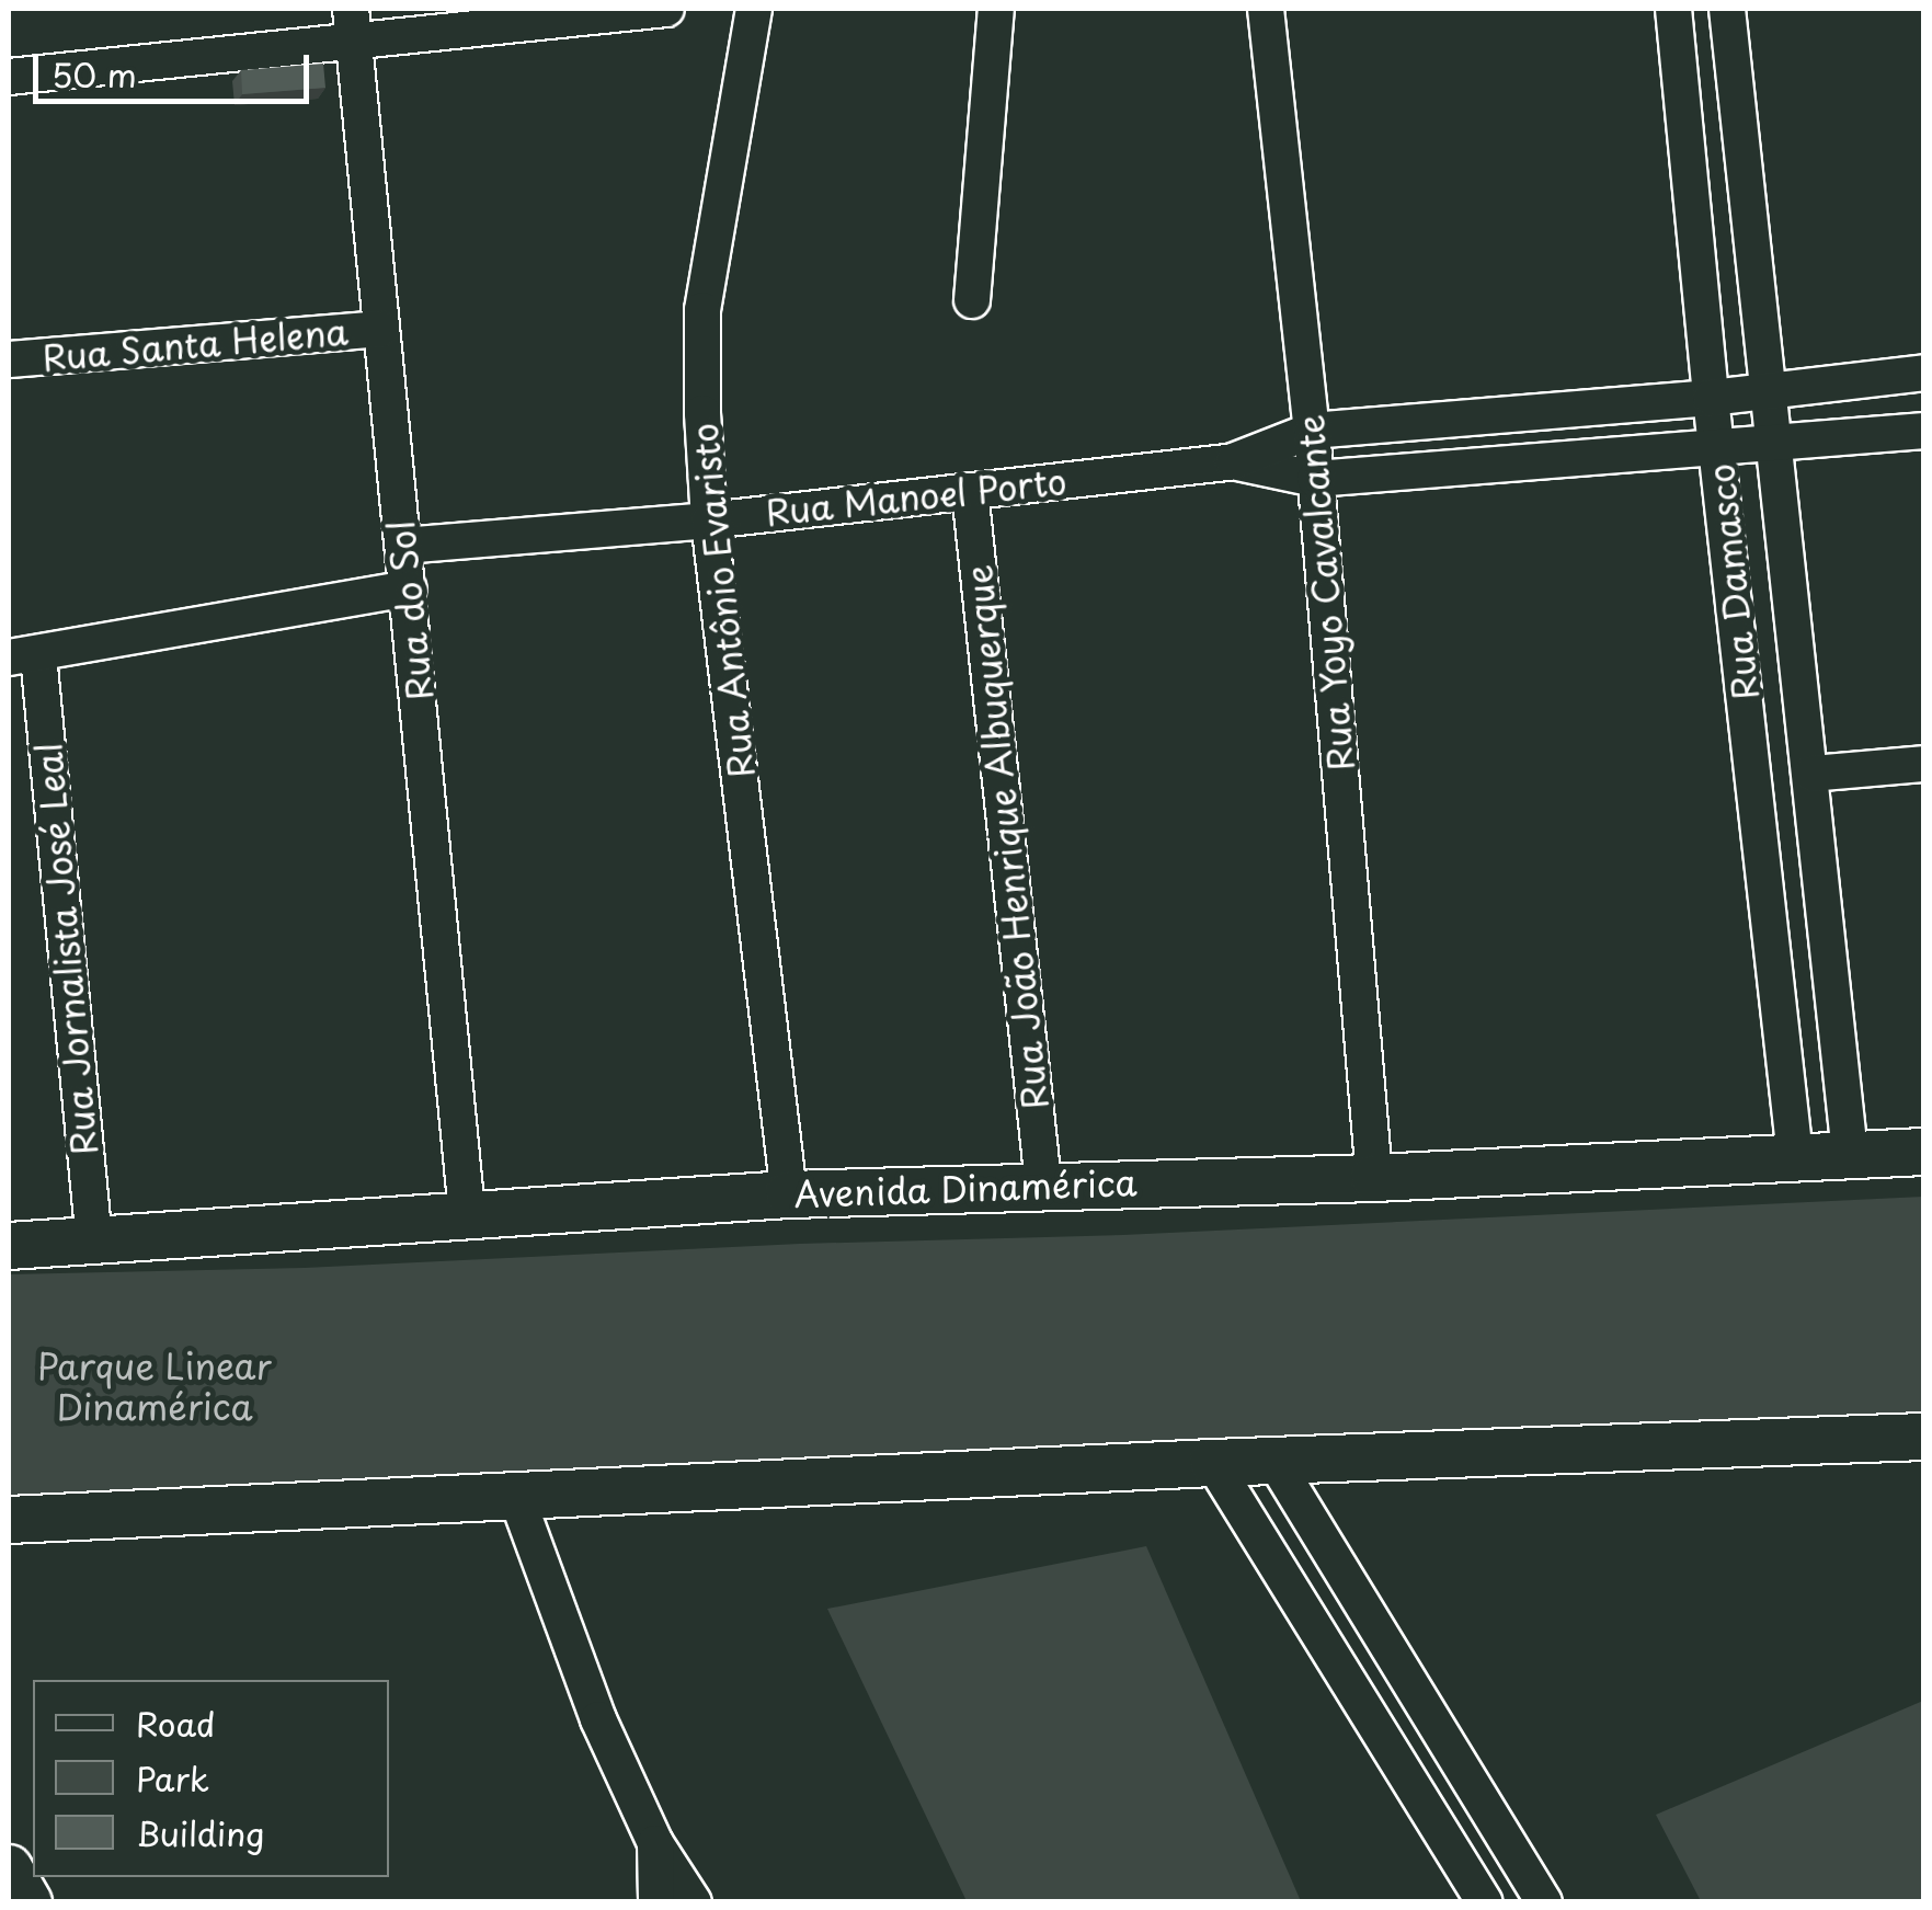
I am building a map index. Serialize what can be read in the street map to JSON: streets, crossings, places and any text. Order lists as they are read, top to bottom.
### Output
{
  "streets": {
    "main road": ["Avenida Dinamérica"],
    "street": [
      "Rua Santa Helena",
      "Rua Manoel Porto",
      "Rua Damasco",
      "Rua Yoyo Cavalcante",
      "Rua Antônio Evaristo",
      "Rua do Sol",
      "Rua João Henrique Albuquerque",
      "Rua Jornalista José Leal"
    ]
  },
  "crossings": [
    ["Rua Santa Helena", "Rua do Sol"],
    ["Rua Manoel Porto", "Rua Damasco"],
    ["Rua Manoel Porto", "Rua Yoyo Cavalcante"],
    ["Rua Manoel Porto", "Rua Antônio Evaristo"],
    ["Rua Manoel Porto", "Rua do Sol"],
    ["Rua Manoel Porto", "Rua João Henrique Albuquerque"],
    ["Rua Damasco", "Avenida Dinamérica"],
    ["Rua Yoyo Cavalcante", "Avenida Dinamérica"],
    ["Rua Antônio Evaristo", "Avenida Dinamérica"],
    ["Rua do Sol", "Avenida Dinamérica"],
    ["Rua João Henrique Albuquerque", "Avenida Dinamérica"],
    ["Rua Jornalista José Leal", "Avenida Dinamérica"]
  ],
  "parks": ["Parque Linear Dinamérica"],
  "legend": ["Road", "Park", "Building"],
  "scale_bar": "50 m"
}
